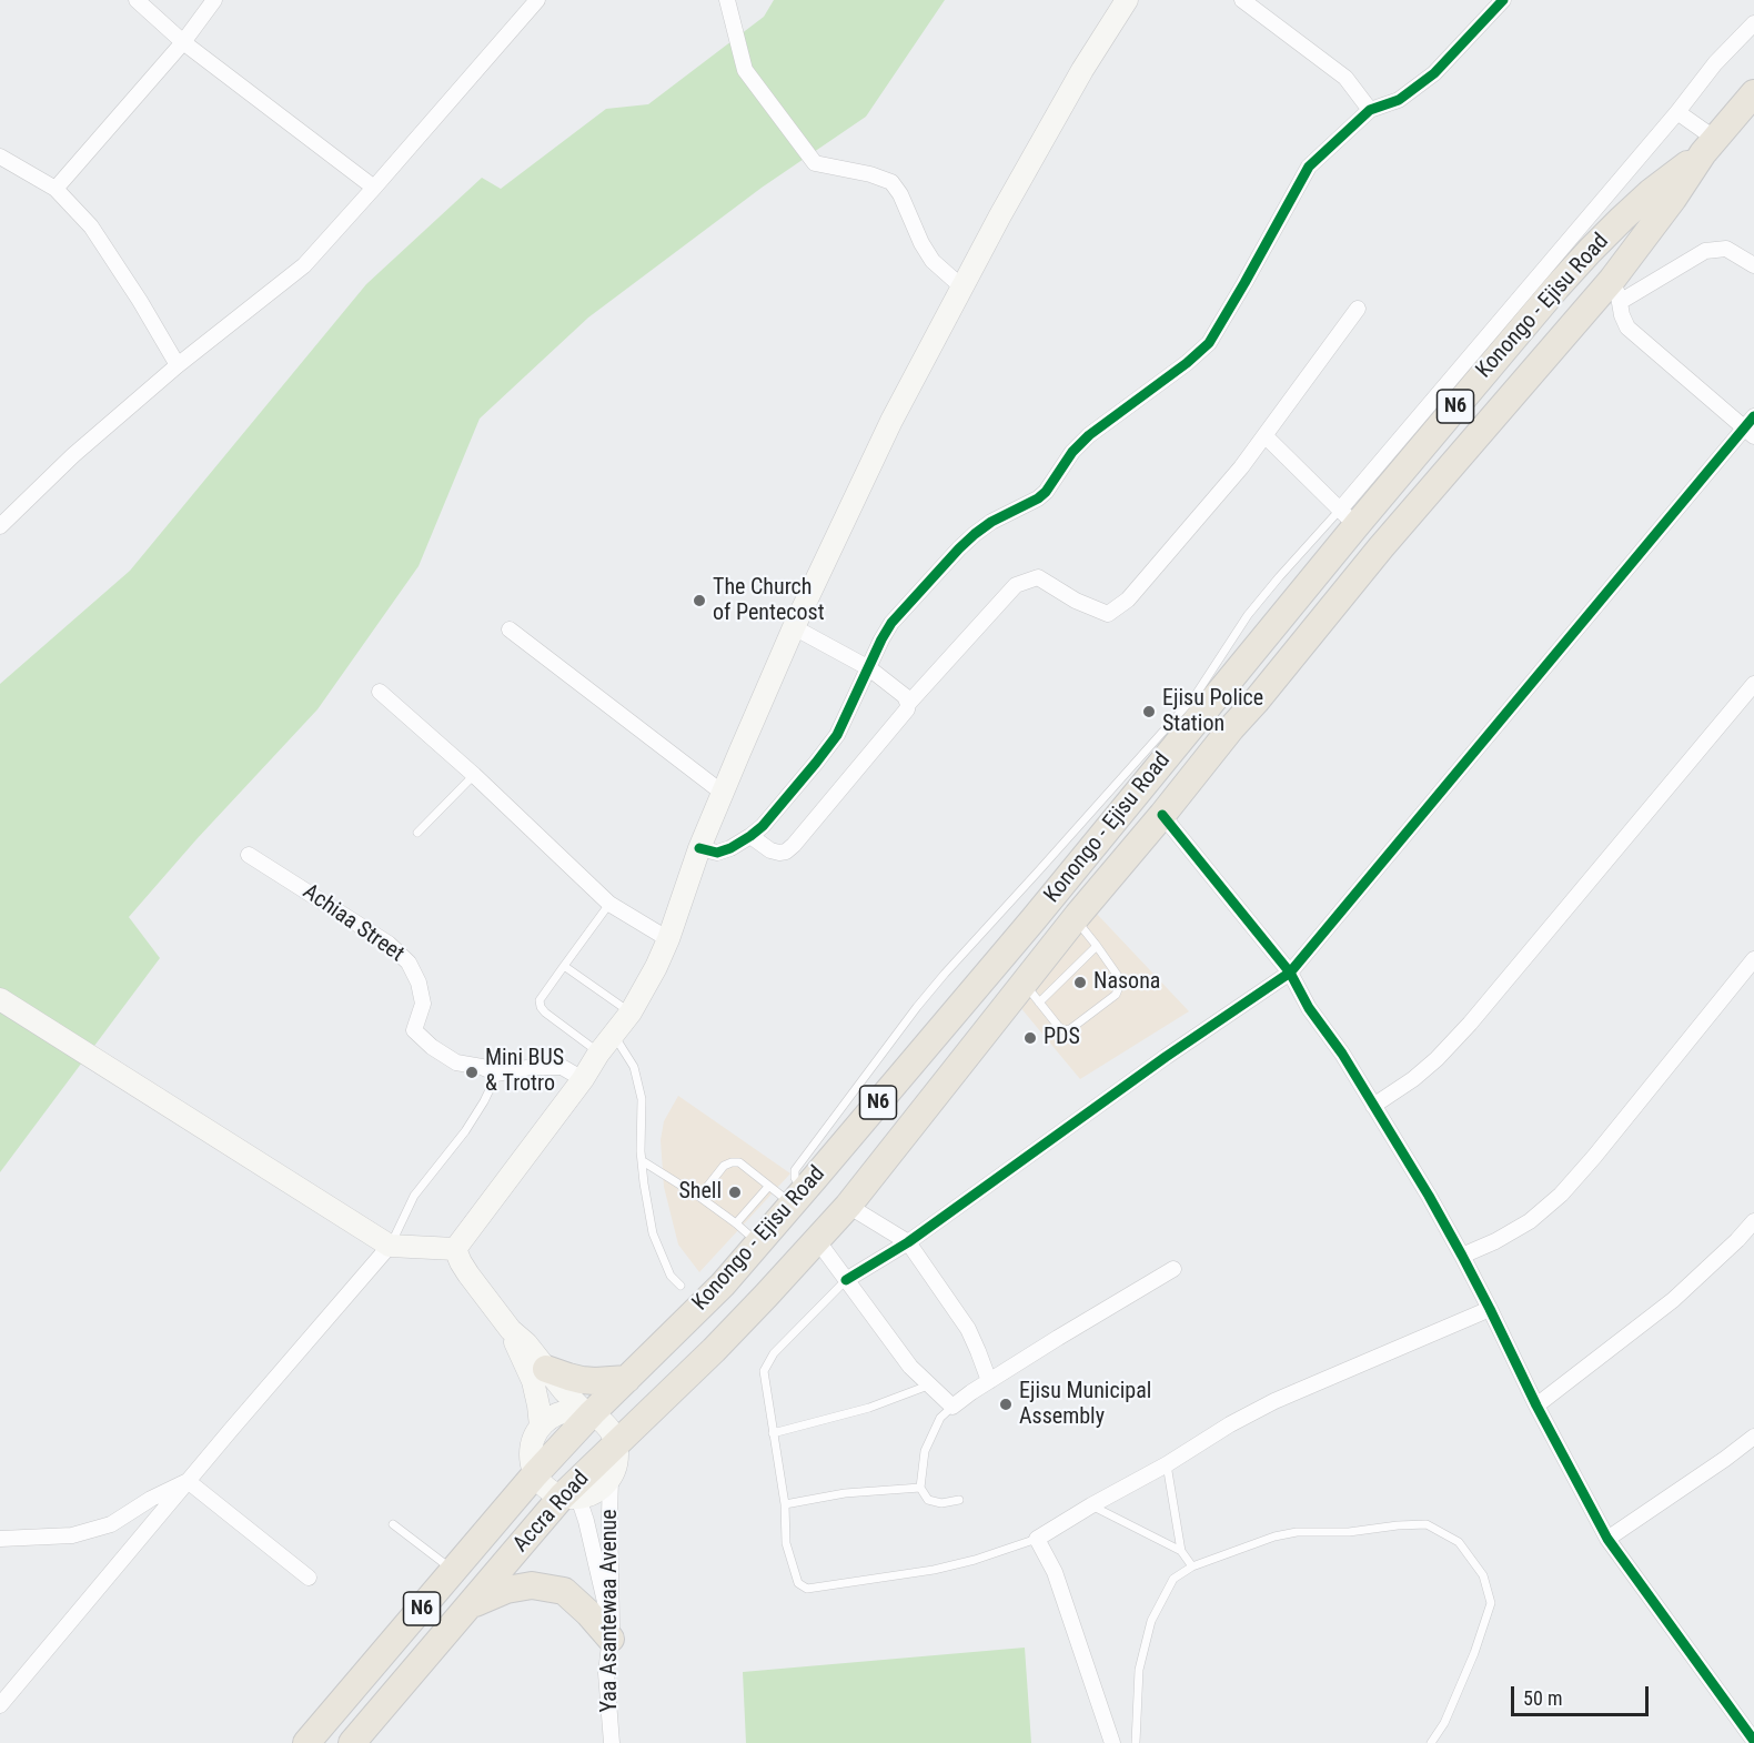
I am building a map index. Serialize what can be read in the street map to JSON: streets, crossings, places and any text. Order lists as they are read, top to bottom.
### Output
{
  "streets": {
    "highway": ["Konongo - Ejisu Road", "N6", "Accra Road"],
    "street": ["Achiaa Street", "Yaa Asantewaa Avenue"]
  },
  "crossings": [
    ["Konongo - Ejisu Road", "Accra Road"]
  ],
  "places": [
    "The Church of Pentecost",
    "Ejisu Police Station",
    "Nasona",
    "PDS",
    "Mini BUS & Trotro",
    "Shell",
    "Ejisu Municipal Assembly"
  ],
  "scale_bar": "50 m"
}
